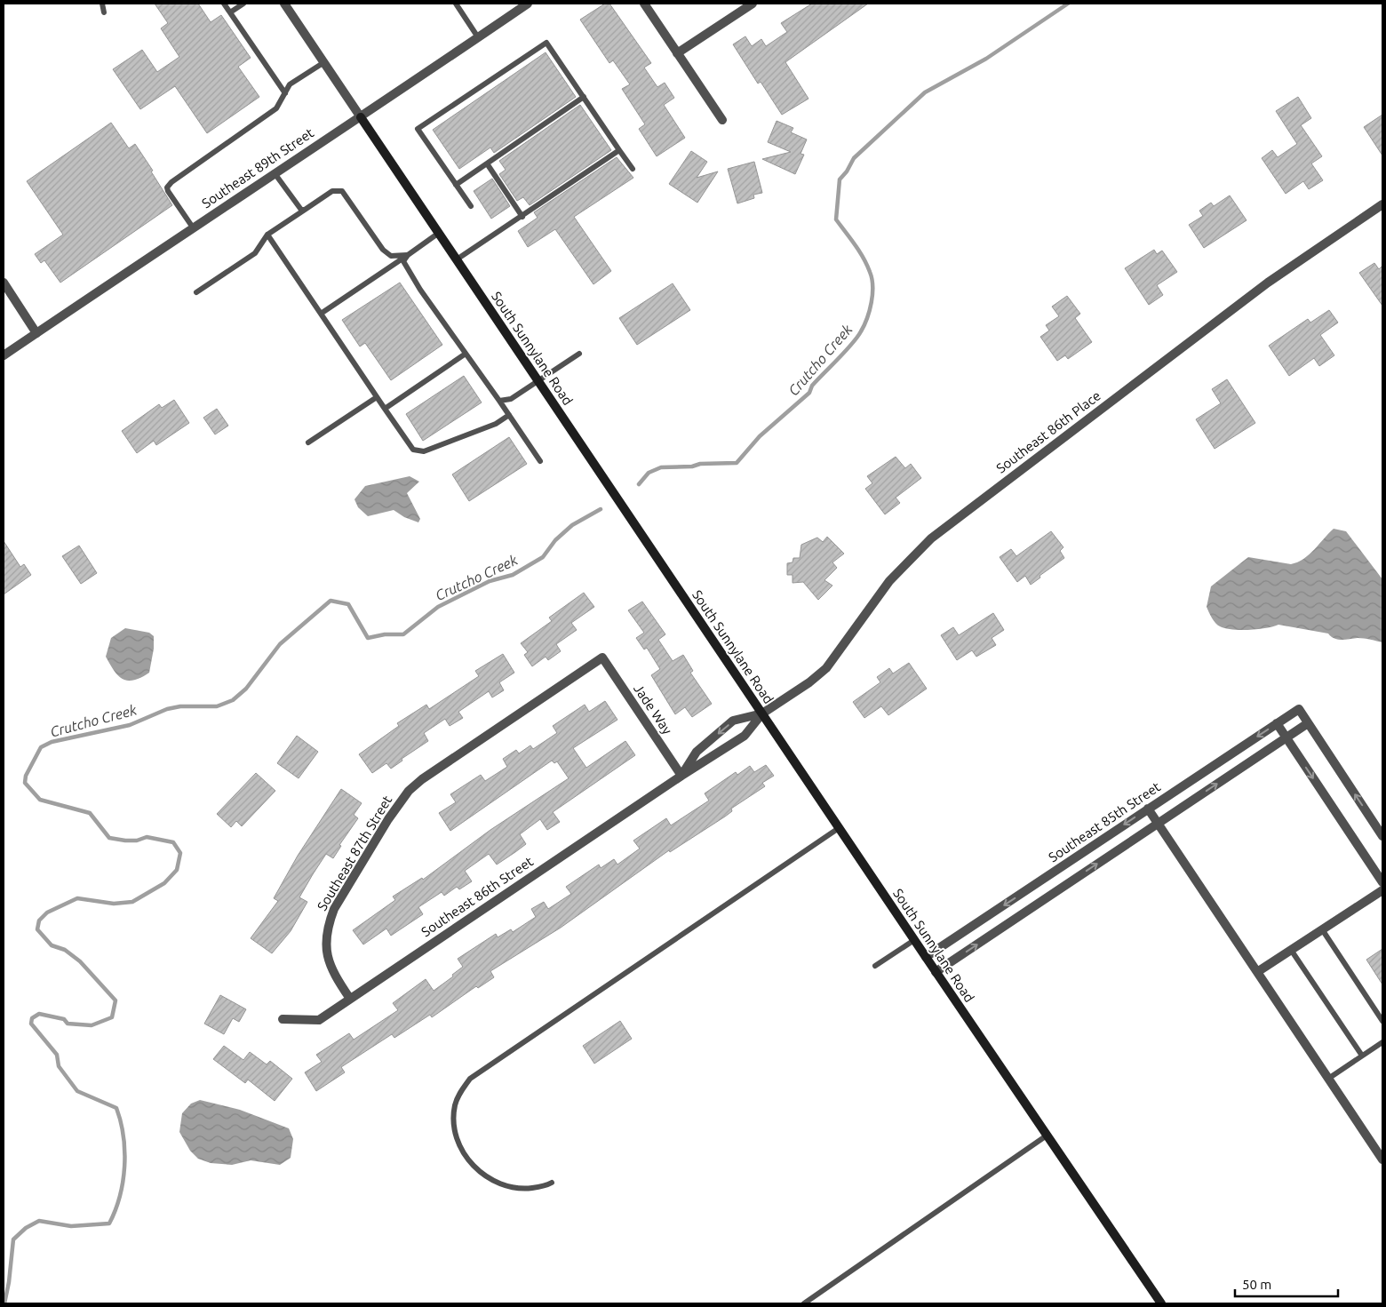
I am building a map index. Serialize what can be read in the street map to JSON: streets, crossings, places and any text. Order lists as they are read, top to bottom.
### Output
{
  "streets": {
    "main road": ["South Sunnylane Road"],
    "street": [
      "Southeast 89th Street",
      "Southeast 86th Place",
      "Jade Way",
      "Southeast 85th Street",
      "Southeast 87th Street",
      "Southeast 86th Street"
    ]
  },
  "crossings": [
    ["Southeast 89th Street", "South Sunnylane Road"],
    ["South Sunnylane Road", "Southeast 86th Place"],
    ["South Sunnylane Road", "Southeast 85th Street"],
    ["South Sunnylane Road", "Southeast 86th Street"],
    ["Southeast 86th Place", "Southeast 86th Street"],
    ["Jade Way", "Southeast 87th Street"],
    ["Jade Way", "Southeast 86th Street"],
    ["Southeast 87th Street", "Southeast 86th Street"]
  ],
  "water": ["Crutcho Creek"],
  "scale_bar": "50 m"
}
